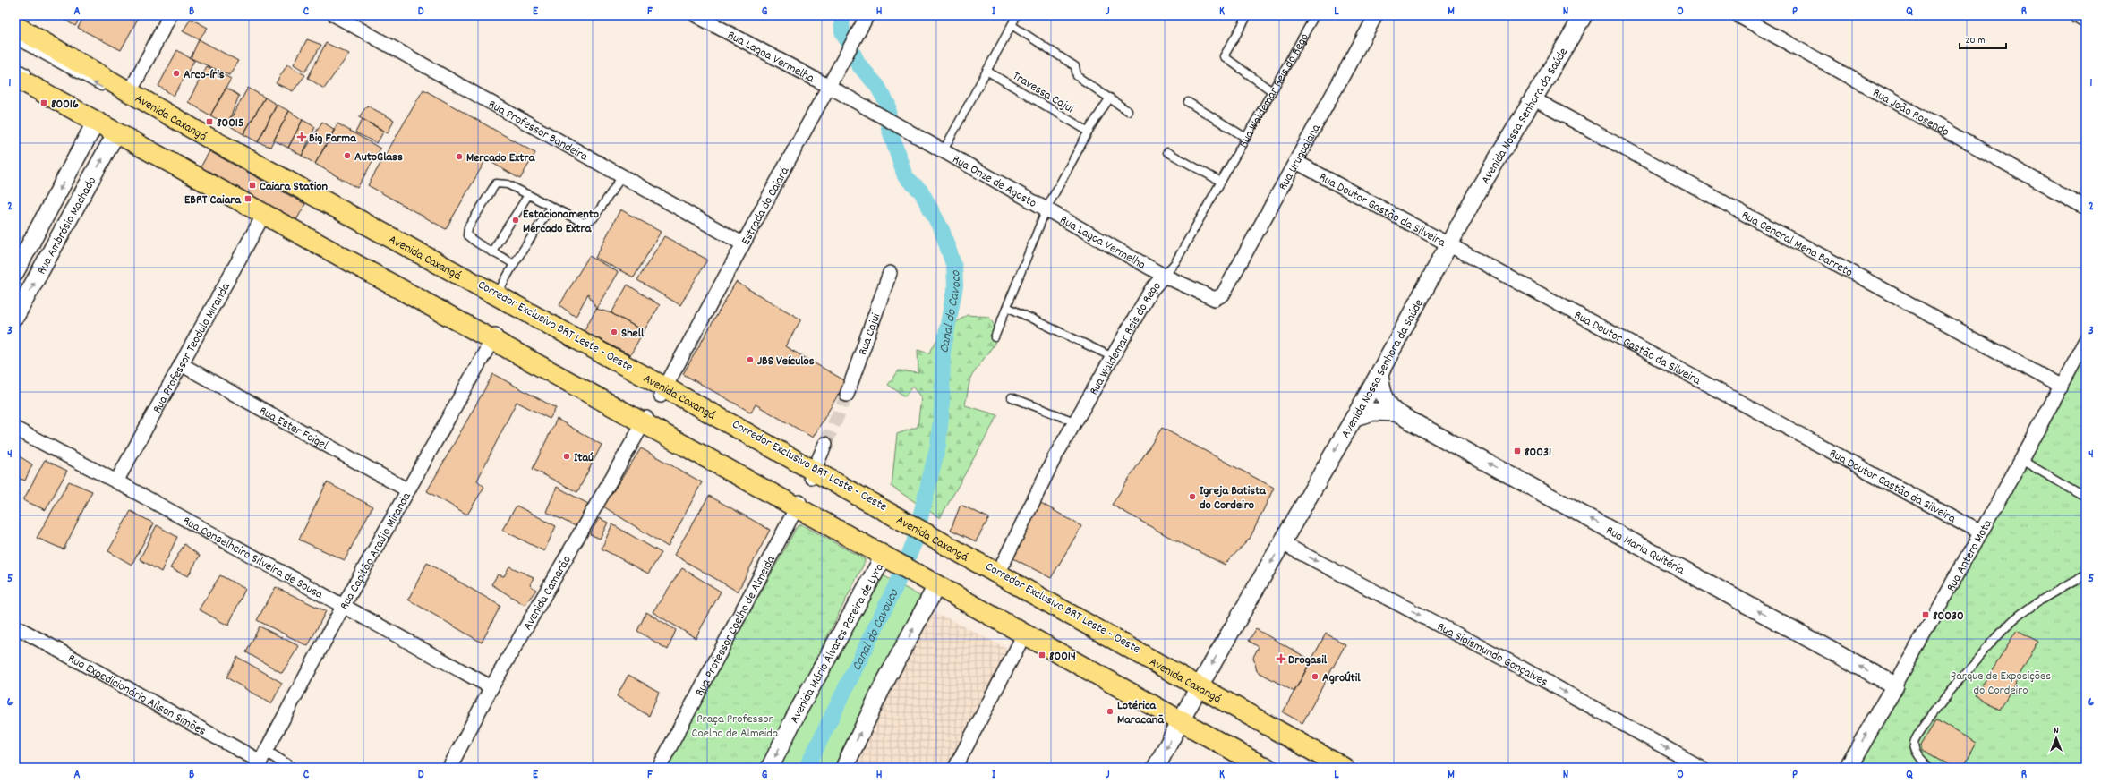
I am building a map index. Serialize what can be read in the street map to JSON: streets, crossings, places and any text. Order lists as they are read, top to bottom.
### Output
{
  "streets": {
    "main road": ["Avenida Caxangá"],
    "street": [
      "Rua Lagoa Vermelha",
      "Rua Waldemar Reis do Rego",
      "Rua João Rosendo",
      "Avenida Nossa Senhora da Saúde",
      "Rua Professor Bandeira",
      "Rua Uruguaiana",
      "Rua Onze de Agosto",
      "Estrada do Caiará",
      "Rua Doutor Gastão da Silveira",
      "Rua Ambrósio Machado",
      "Rua General Mena Barreto",
      "Rua Cajui",
      "Rua Professor Teodulo Miranda",
      "Rua Ester Foigel",
      "Rua Maria Quitéria",
      "Rua Capitão Araújo Miranda",
      "Rua Antero Mota",
      "Rua Conselheiro Silveira de Sousa",
      "Avenida Camarão",
      "Rua Professor Coelho de Almeida",
      "Avenida Mário Álvares Pereira de Lyra",
      "Rua Sigismundo Gonçalves",
      "Rua Expedicionário Aílson Simões"
    ],
    "lane": ["Travessa Cajui", "Corredor Exclusivo BRT Leste - Oeste"]
  },
  "crossings": [
    ["Rua Lagoa Vermelha", "Rua Waldemar Reis do Rego"],
    ["Rua Lagoa Vermelha", "Rua Uruguaiana"],
    ["Rua Lagoa Vermelha", "Rua Onze de Agosto"],
    ["Rua Lagoa Vermelha", "Estrada do Caiará"],
    ["Rua Waldemar Reis do Rego", "Avenida Caxangá"],
    ["Avenida Nossa Senhora da Saúde", "Avenida Caxangá"],
    ["Avenida Nossa Senhora da Saúde", "Rua Doutor Gastão da Silveira"],
    ["Avenida Nossa Senhora da Saúde", "Rua General Mena Barreto"],
    ["Avenida Nossa Senhora da Saúde", "Corredor Exclusivo BRT Leste - Oeste"],
    ["Avenida Nossa Senhora da Saúde", "Rua Maria Quitéria"],
    ["Avenida Nossa Senhora da Saúde", "Rua Sigismundo Gonçalves"],
    ["Avenida Caxangá", "Estrada do Caiará"],
    ["Avenida Caxangá", "Corredor Exclusivo BRT Leste - Oeste"],
    ["Rua Professor Bandeira", "Estrada do Caiará"],
    ["Rua Uruguaiana", "Rua Doutor Gastão da Silveira"],
    ["Rua Doutor Gastão da Silveira", "Rua Antero Mota"],
    ["Rua General Mena Barreto", "Rua Antero Mota"],
    ["Rua Professor Teodulo Miranda", "Rua Ester Foigel"],
    ["Rua Professor Teodulo Miranda", "Rua Conselheiro Silveira de Sousa"],
    ["Rua Ester Foigel", "Rua Capitão Araújo Miranda"],
    ["Rua Maria Quitéria", "Rua Antero Mota"],
    ["Rua Capitão Araújo Miranda", "Rua Conselheiro Silveira de Sousa"],
    ["Rua Capitão Araújo Miranda", "Rua Expedicionário Aílson Simões"],
    ["Rua Conselheiro Silveira de Sousa", "Avenida Camarão"]
  ],
  "one_way": ["Avenida Nossa Senhora da Saúde", "Rua Maria Quitéria", "Rua Sigismundo Gonçalves"],
  "water": ["Canal do Cavoco", "Canal do Cavouco"],
  "parks": ["Parque de Exposições do Cordeiro", "Praça Professor Coelho de Almeida"],
  "places": {
    "other": [
      "Arco-íris",
      "AutoGlass",
      "Mercado Extra",
      "Estacionamento Mercado Extra",
      "Shell",
      "JBS Veículos",
      "Itaú",
      "Igreja Batista do Cordeiro",
      "AgroÚtil",
      "Lotérica Maracanã"
    ],
    "transit": [
      "80016",
      "80015",
      "Caiara Station",
      "EBRT Caiara",
      "80031",
      "80030",
      "80014"
    ],
    "health": ["Big Farma", "Drogasil"]
  },
  "scale_bar": "20 m",
  "north": "top",
  "grid": {
    "columns": [
      "A",
      "B",
      "C",
      "D",
      "E",
      "F",
      "G",
      "H",
      "I",
      "J",
      "K",
      "L",
      "M",
      "N",
      "O",
      "P",
      "Q",
      "R"
    ],
    "rows": [
      "1",
      "2",
      "3",
      "4",
      "5",
      "6"
    ]
  }
}
